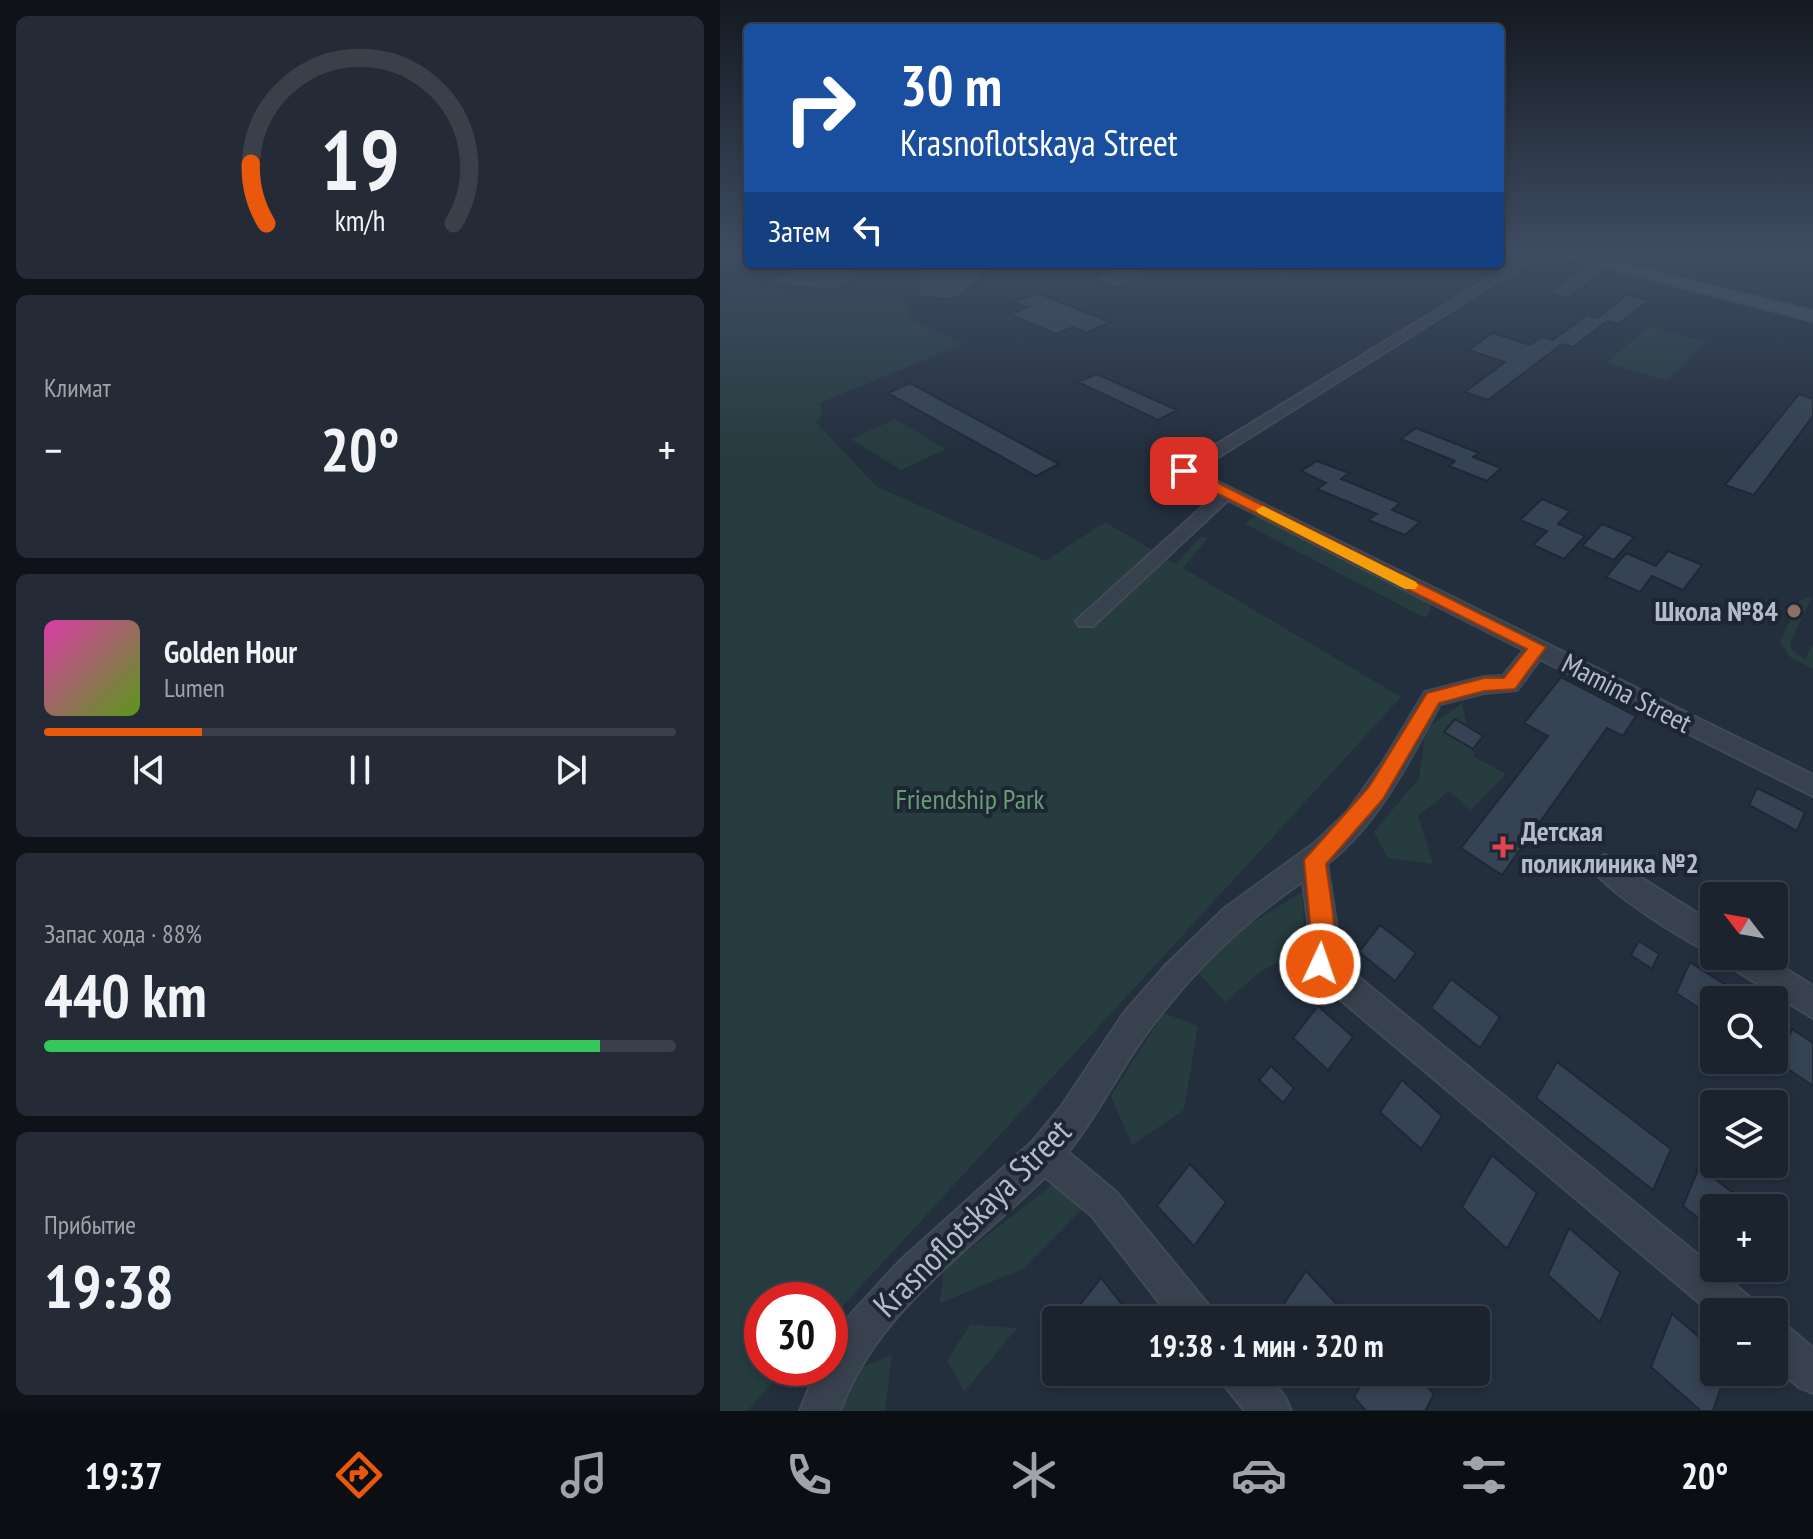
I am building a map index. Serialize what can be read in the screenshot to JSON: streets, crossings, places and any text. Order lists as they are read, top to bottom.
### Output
{
  "streets": {
    "street": ["Mamina Street", "Krasnoflotskaya Street"]
  },
  "crossings": [
    ["Mamina Street", "Krasnoflotskaya Street"]
  ],
  "parks": ["Friendship Park"],
  "places": {
    "other": ["Школа №84"],
    "health": ["Детская поликлиника №2"]
  },
  "north": "top left",
  "page": {
    "turn": ["30 m", "Krasnoflotskaya Street"],
    "then": "Затем",
    "tile": [
      "Климат",
      ["Запас хода · 88%", "440 km"],
      ["Прибытие", "19:38"]
    ],
    "heat": ["−", "20°", "+"],
    "song": ["Golden Hour", "Lumen"],
    "map_buttons": ["+", "−"],
    "limit": "30",
    "trip": "19:38 · 1 мин · 320 m",
    "tabs": ["19:37", "20°"],
    "gauge": ["19", "km/h"]
  }
}
